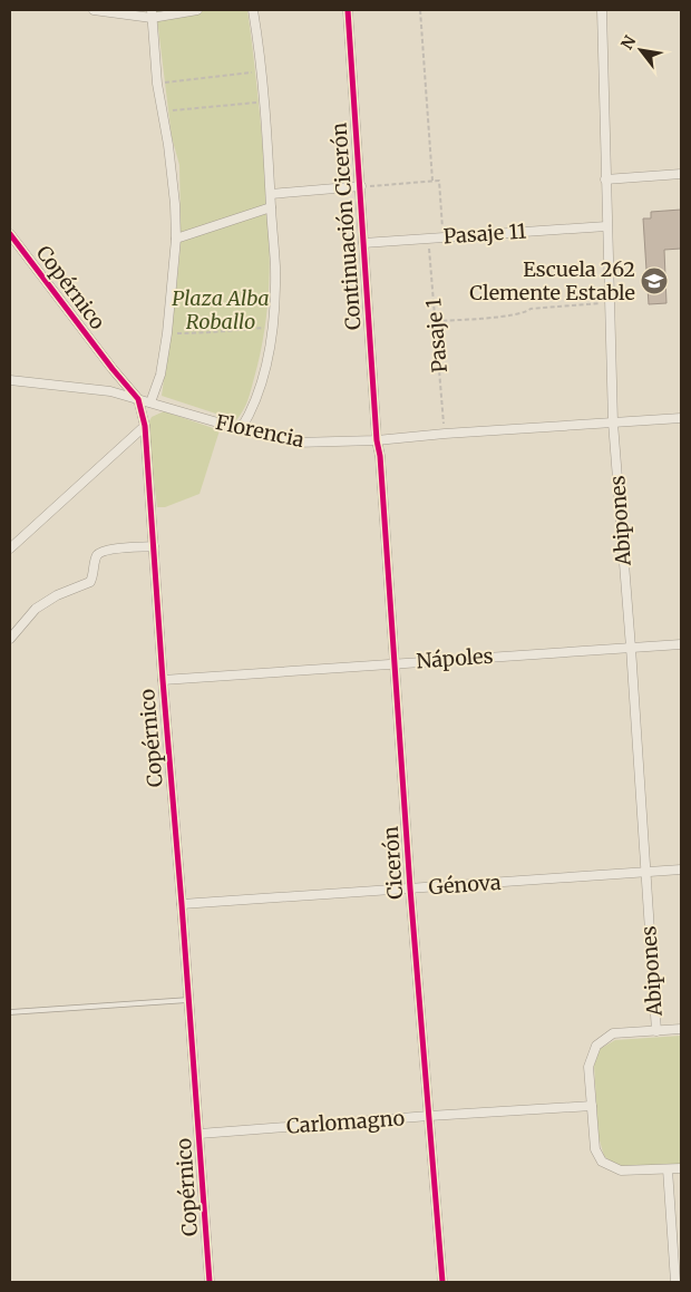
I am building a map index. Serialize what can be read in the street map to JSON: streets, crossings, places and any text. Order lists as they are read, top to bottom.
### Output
{
  "streets": {
    "street": [
      "Continuación Cicerón",
      "Pasaje 11",
      "Copérnico",
      "Florencia",
      "Abipones",
      "Nápoles",
      "Cicerón",
      "Génova",
      "Carlomagno"
    ],
    "path": ["Pasaje 1"]
  },
  "crossings": [
    ["Continuación Cicerón", "Pasaje 11"],
    ["Continuación Cicerón", "Florencia"],
    ["Continuación Cicerón", "Cicerón"],
    ["Pasaje 11", "Pasaje 1"],
    ["Pasaje 11", "Abipones"],
    ["Copérnico", "Florencia"],
    ["Copérnico", "Nápoles"],
    ["Copérnico", "Génova"],
    ["Copérnico", "Carlomagno"],
    ["Pasaje 1", "Florencia"],
    ["Florencia", "Abipones"],
    ["Florencia", "Cicerón"],
    ["Abipones", "Nápoles"],
    ["Abipones", "Génova"],
    ["Nápoles", "Cicerón"],
    ["Cicerón", "Génova"],
    ["Cicerón", "Carlomagno"]
  ],
  "parks": ["Plaza Alba Roballo"],
  "places": {
    "school or university": ["Escuela 262 Clemente Estable"]
  },
  "north": "top left"
}
